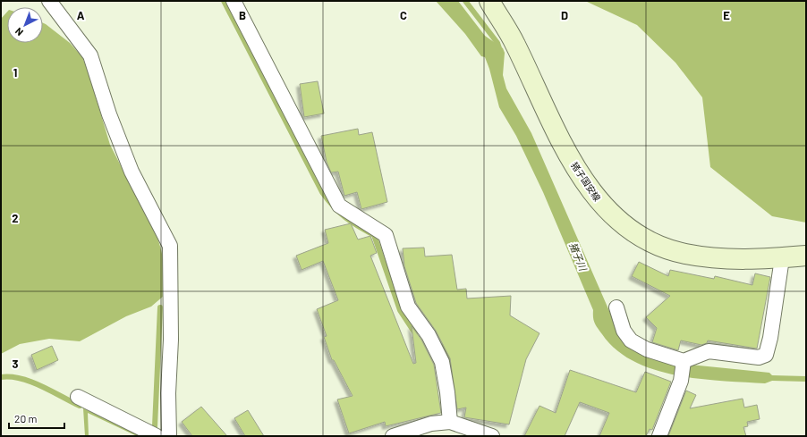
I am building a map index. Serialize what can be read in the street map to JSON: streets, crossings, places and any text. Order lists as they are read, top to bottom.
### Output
{
  "streets": {
    "main road": ["猪子国安線"]
  },
  "water": ["猪子川"],
  "scale_bar": "20 m",
  "north": "bottom left",
  "grid": {
    "columns": [
      "A",
      "B",
      "C",
      "D",
      "E"
    ],
    "rows": ["1", "2", "3"]
  }
}
